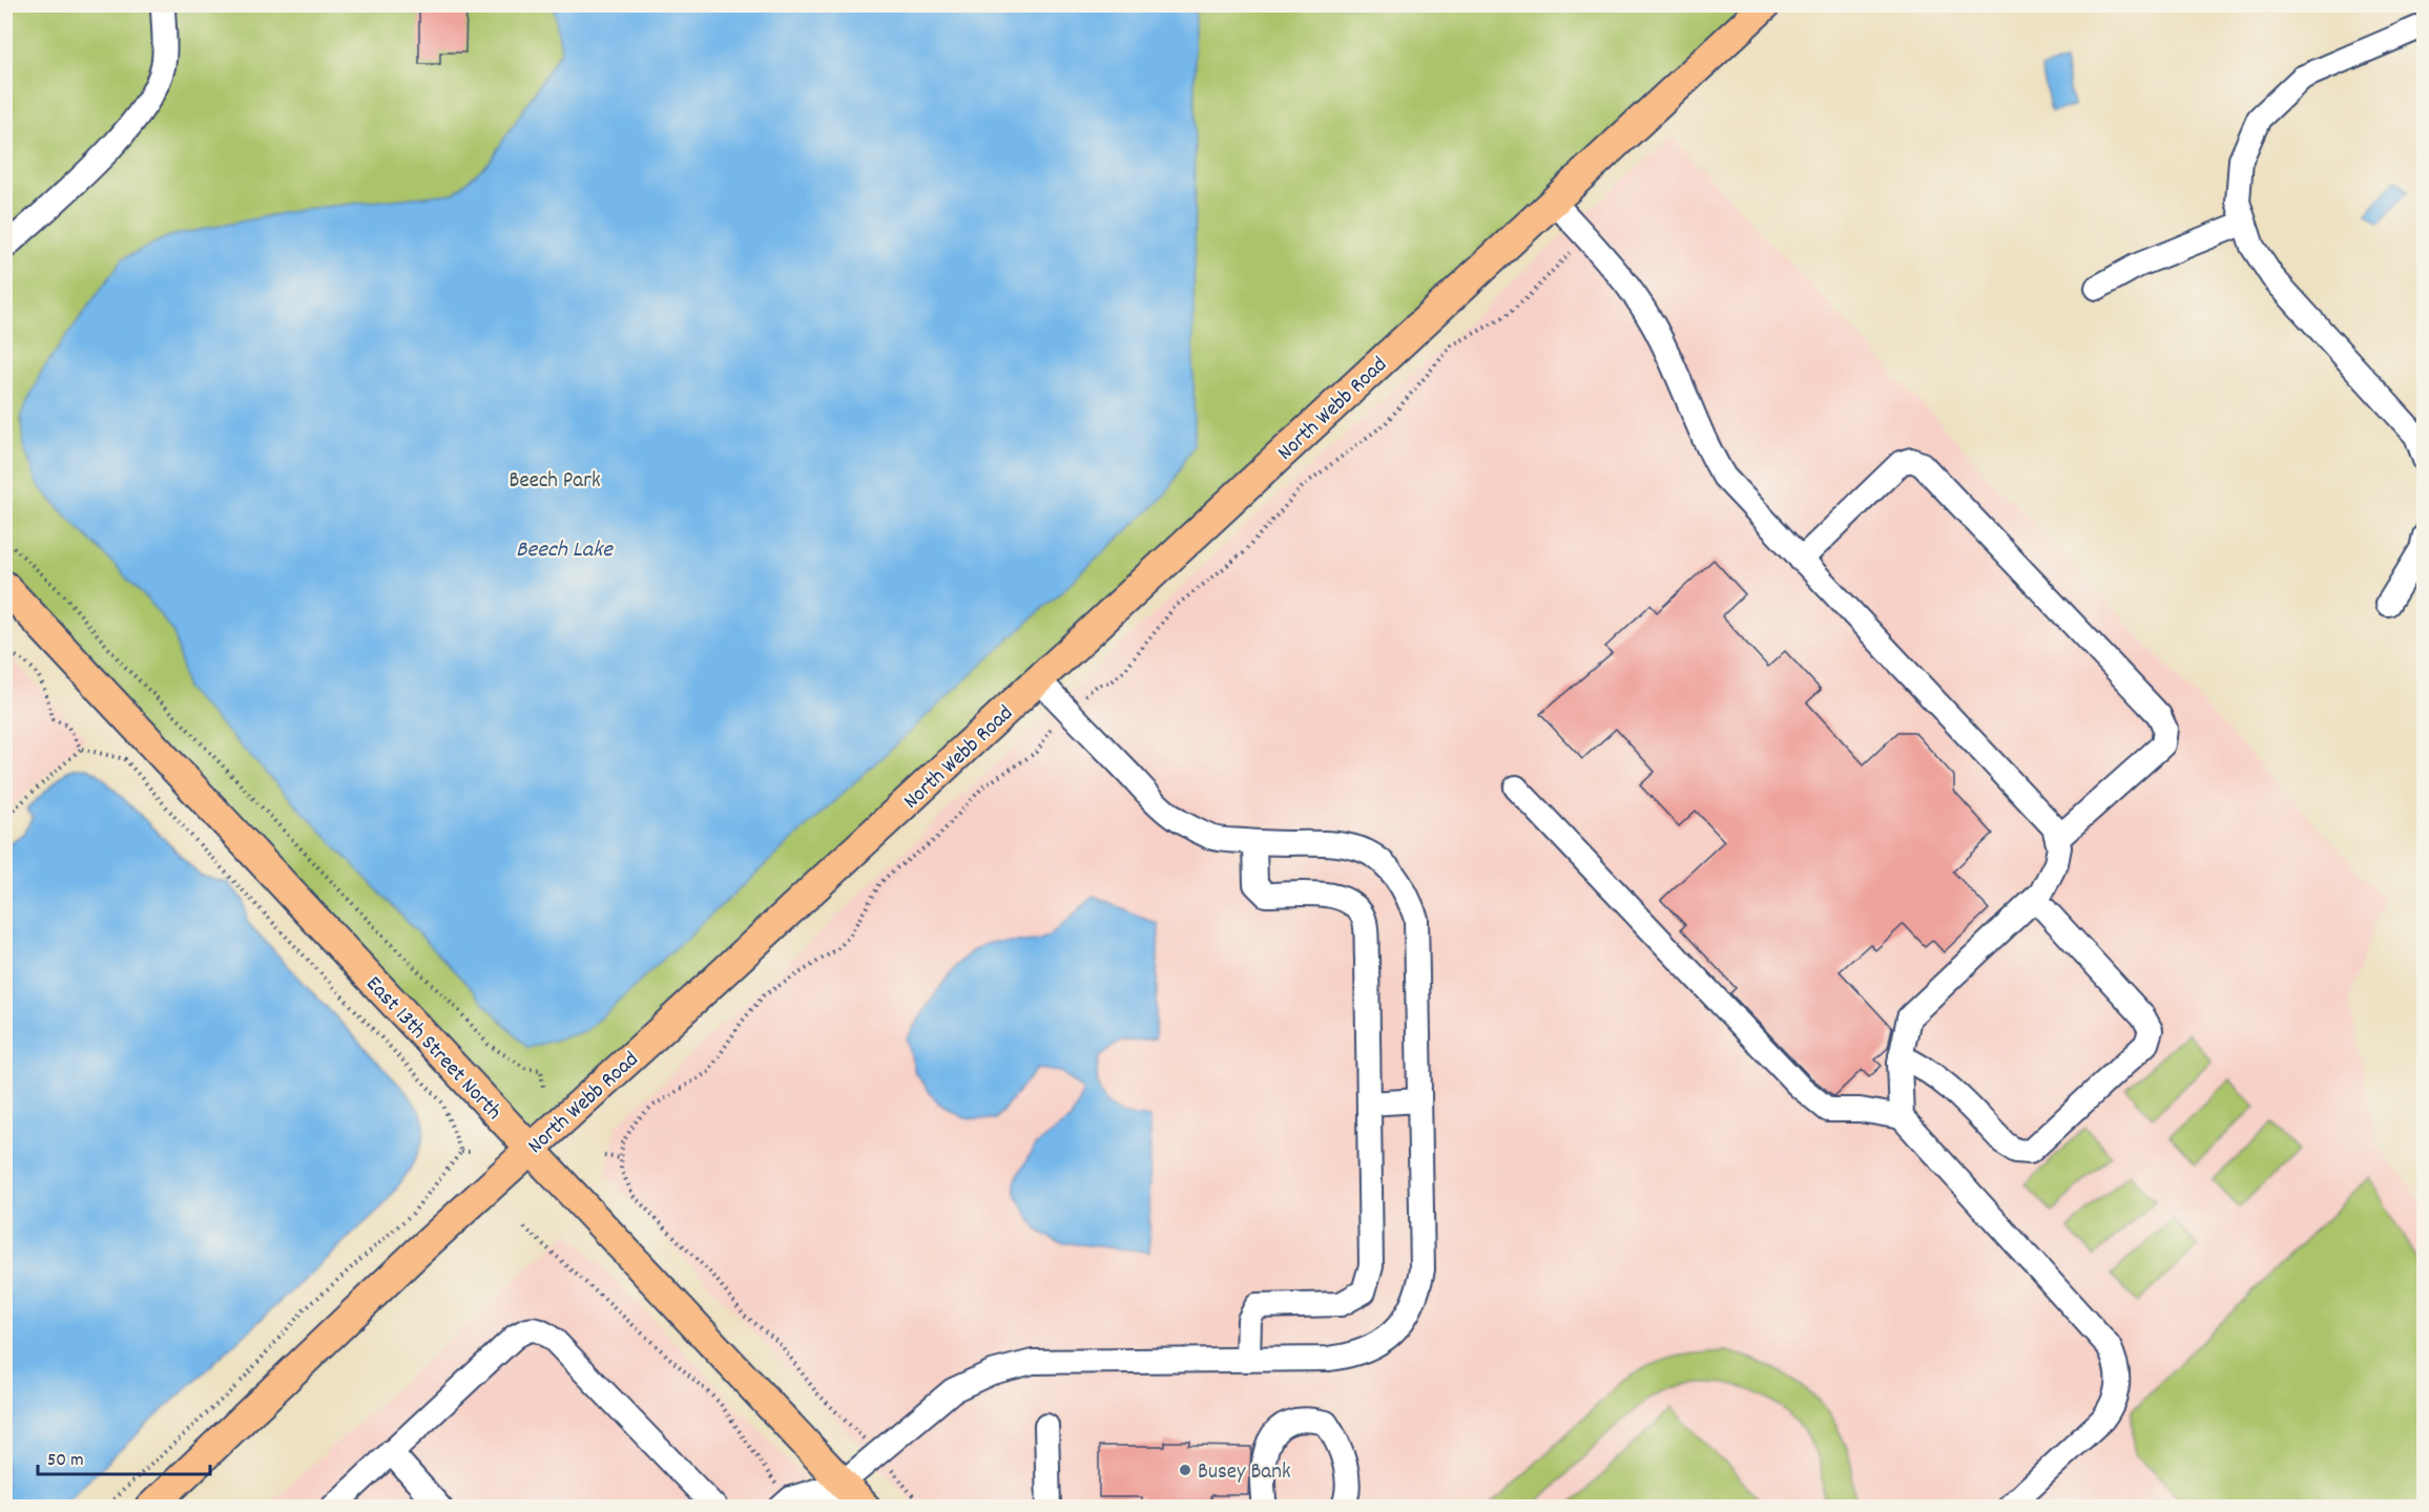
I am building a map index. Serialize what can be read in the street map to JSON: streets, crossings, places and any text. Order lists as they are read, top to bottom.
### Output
{
  "streets": {
    "main road": ["North Webb Road", "East 13th Street North"]
  },
  "crossings": [
    ["North Webb Road", "East 13th Street North"]
  ],
  "water": ["Beech Lake"],
  "parks": ["Beech Park"],
  "places": ["Busey Bank"],
  "scale_bar": "50 m"
}
